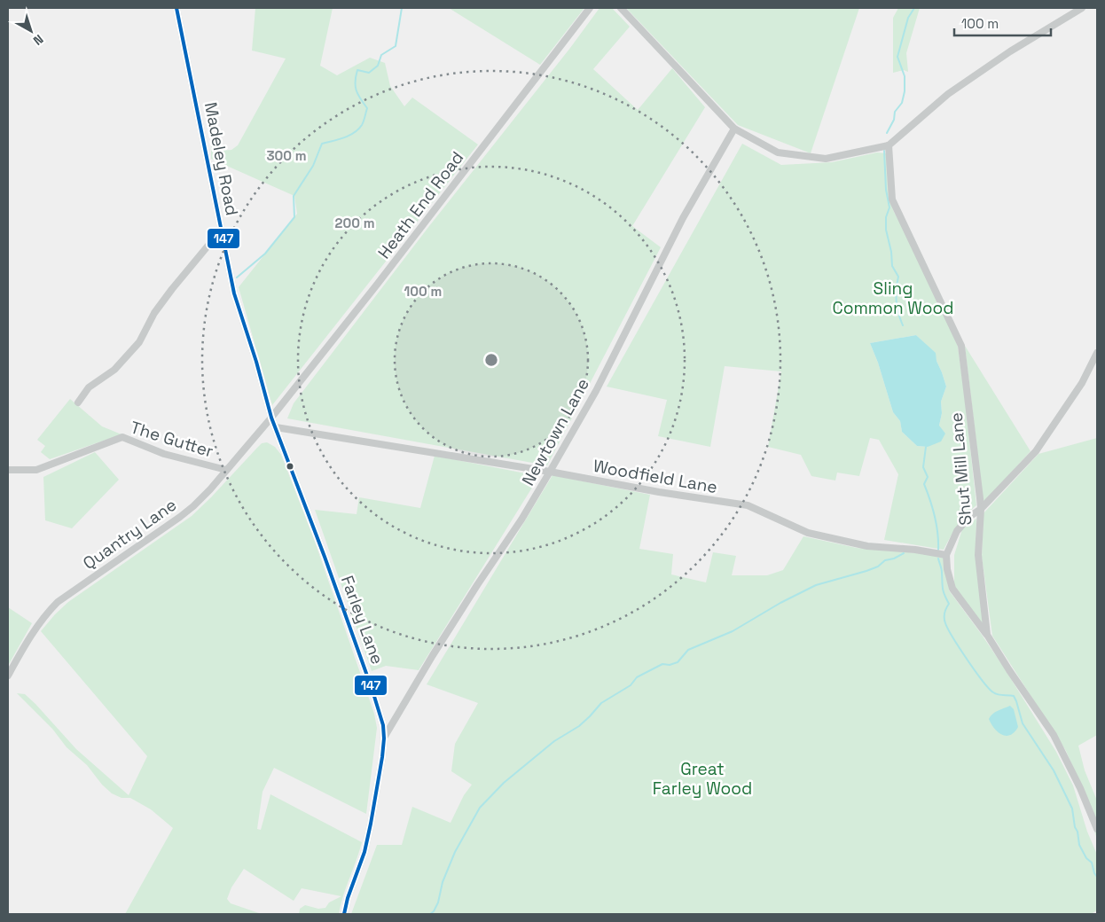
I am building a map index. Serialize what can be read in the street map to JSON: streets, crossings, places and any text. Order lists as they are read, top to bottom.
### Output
{
  "streets": {
    "street": [
      "Madeley Road",
      "Heath End Road",
      "Newtown Lane",
      "The Gutter",
      "Shut Mill Lane",
      "Woodfield Lane",
      "Quantry Lane",
      "Farley Lane"
    ]
  },
  "crossings": [
    ["Madeley Road", "Heath End Road"],
    ["Madeley Road", "Quantry Lane"],
    ["Madeley Road", "Farley Lane"],
    ["Heath End Road", "Quantry Lane"],
    ["Heath End Road", "Farley Lane"],
    ["Newtown Lane", "Woodfield Lane"],
    ["Newtown Lane", "Farley Lane"],
    ["The Gutter", "Quantry Lane"],
    ["Woodfield Lane", "Farley Lane"],
    ["Quantry Lane", "Farley Lane"]
  ],
  "parks": ["Sling Common Wood", "Great Farley Wood"],
  "lines": ["transit line 147"],
  "scale_bar": "100 m",
  "north": "bottom right",
  "rings": ["300 m", "200 m", "100 m"]
}
